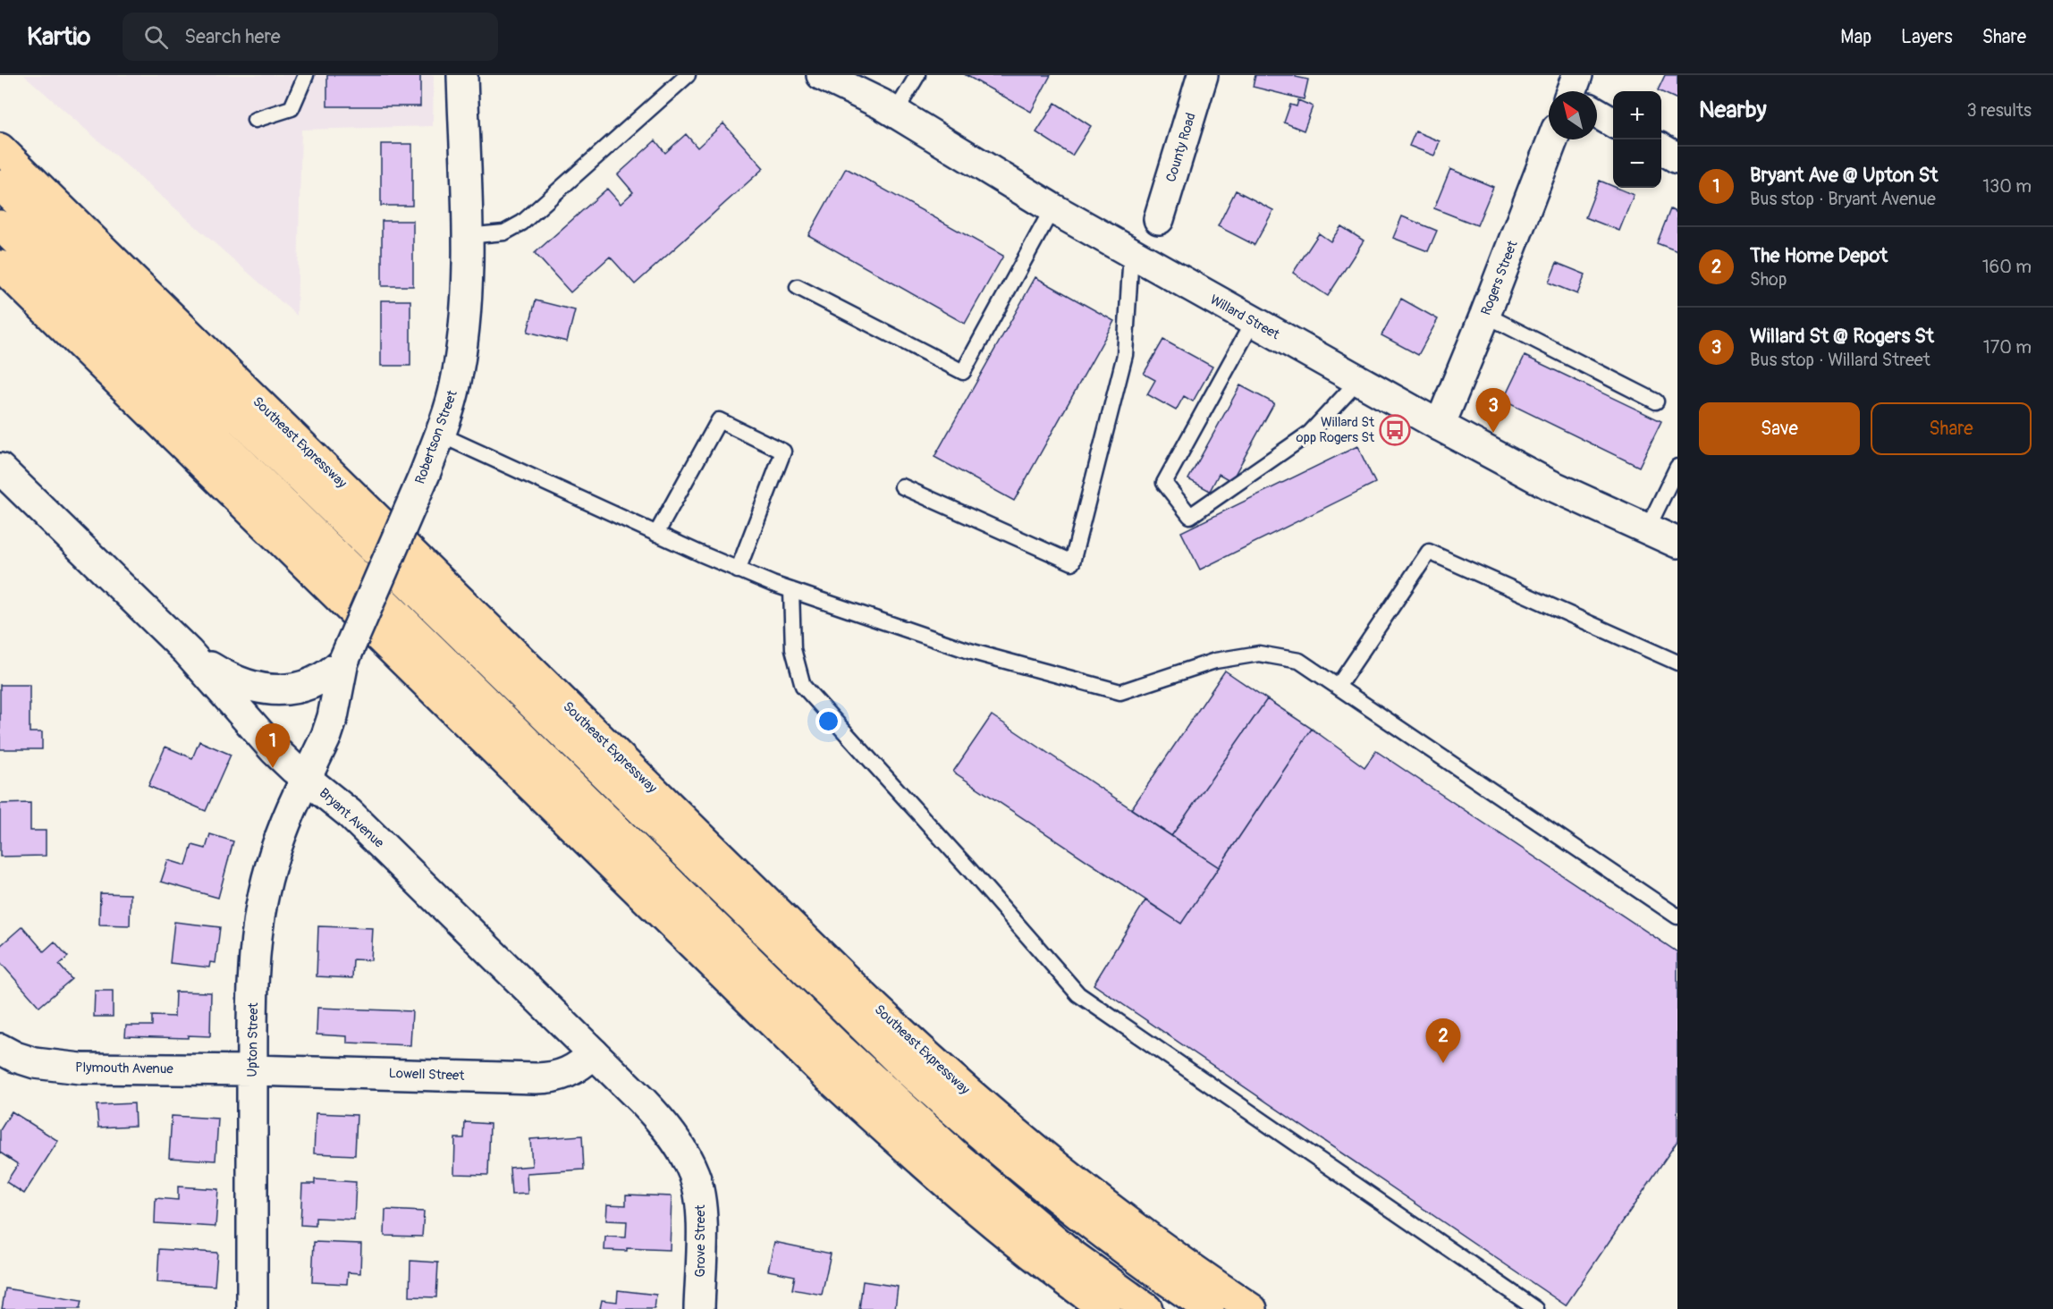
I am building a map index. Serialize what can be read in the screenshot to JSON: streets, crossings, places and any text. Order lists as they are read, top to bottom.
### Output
{
  "streets": {
    "highway": ["Southeast Expressway"],
    "street": [
      "County Road",
      "Rogers Street",
      "Willard Street",
      "Robertson Street",
      "Bryant Avenue",
      "Upton Street",
      "Plymouth Avenue",
      "Lowell Street",
      "Grove Street"
    ]
  },
  "crossings": [
    ["Rogers Street", "Willard Street"],
    ["Robertson Street", "Bryant Avenue"],
    ["Robertson Street", "Upton Street"],
    ["Bryant Avenue", "Upton Street"],
    ["Bryant Avenue", "Lowell Street"],
    ["Bryant Avenue", "Grove Street"],
    ["Upton Street", "Plymouth Avenue"],
    ["Upton Street", "Lowell Street"],
    ["Plymouth Avenue", "Lowell Street"]
  ],
  "places": {
    "bus stop": ["Willard St opp Rogers St"]
  },
  "north": "top left",
  "page": {
    "header": "Kartio",
    "search": "Search here",
    "nav": ["Map", "Layers", "Share"],
    "heading": ["Nearby", "3 results"],
    "map_buttons": ["+", "−"],
    "list": [
      {
        "mark": "1",
        "name": "Bryant Ave @ Upton St",
        "note": "Bus stop · Bryant Avenue",
        "value": "130 m"
      },
      {
        "mark": "2",
        "name": "The Home Depot",
        "note": "Shop",
        "value": "160 m"
      },
      {
        "mark": "3",
        "name": "Willard St @ Rogers St",
        "note": "Bus stop · Willard Street",
        "value": "170 m"
      }
    ],
    "buttons": ["Save", "Share"],
    "pins": ["3", "1", "2"]
  }
}
